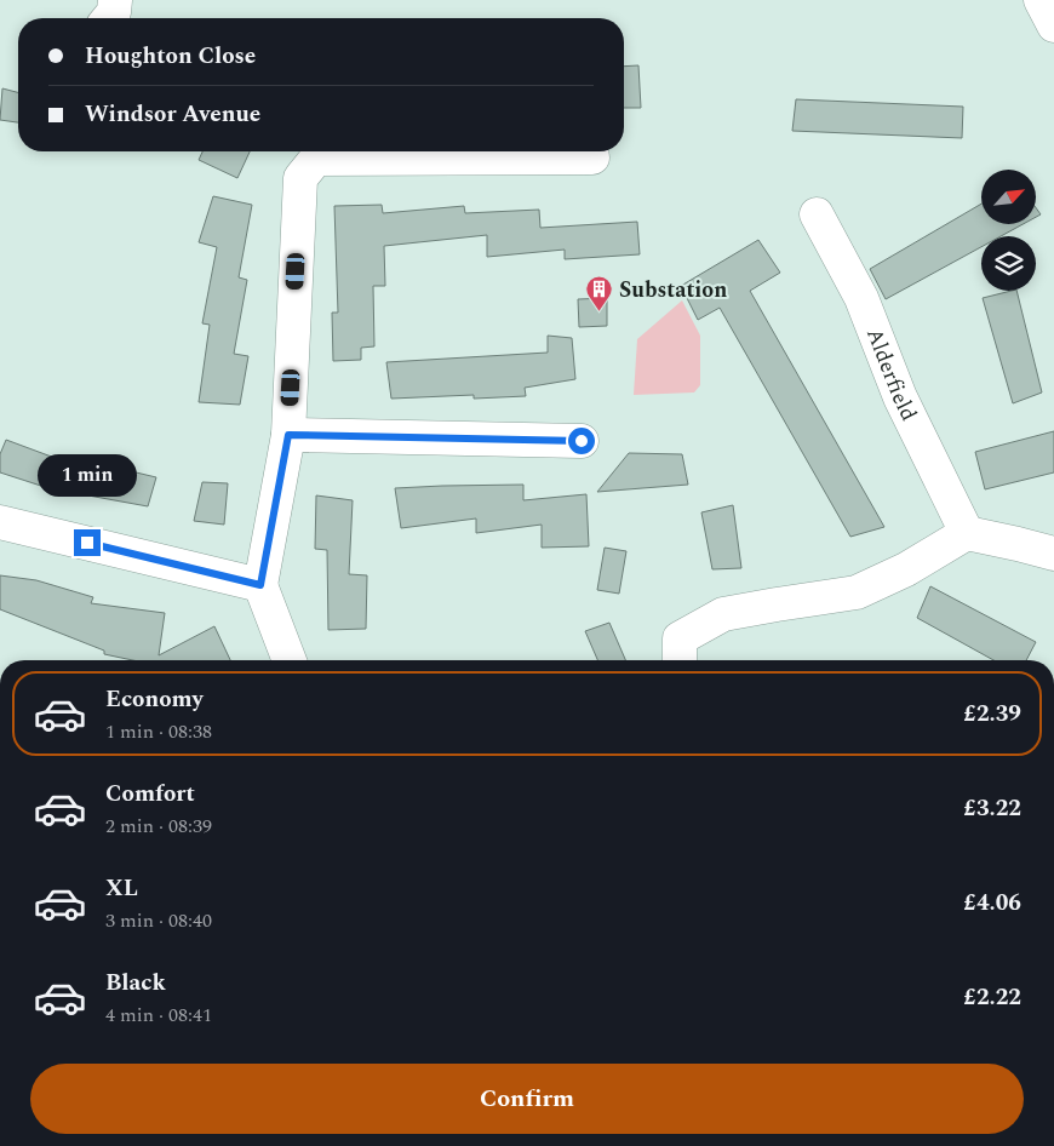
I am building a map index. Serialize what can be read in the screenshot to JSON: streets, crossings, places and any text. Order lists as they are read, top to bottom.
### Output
{
  "streets": {
    "street": ["Alderfield"]
  },
  "places": {
    "building": ["Substation"]
  },
  "north": "top right",
  "page": {
    "banner": ["Houghton Close", "Windsor Avenue"],
    "bubble": "1 min",
    "list": [
      {
        "name": "Economy",
        "note": "1 min · 08:38",
        "value": "£2.39"
      },
      {
        "name": "Comfort",
        "note": "2 min · 08:39",
        "value": "£3.22"
      },
      {
        "name": "XL",
        "note": "3 min · 08:40",
        "value": "£4.06"
      },
      {
        "name": "Black",
        "note": "4 min · 08:41",
        "value": "£2.22"
      }
    ],
    "buttons": "Confirm"
  }
}
